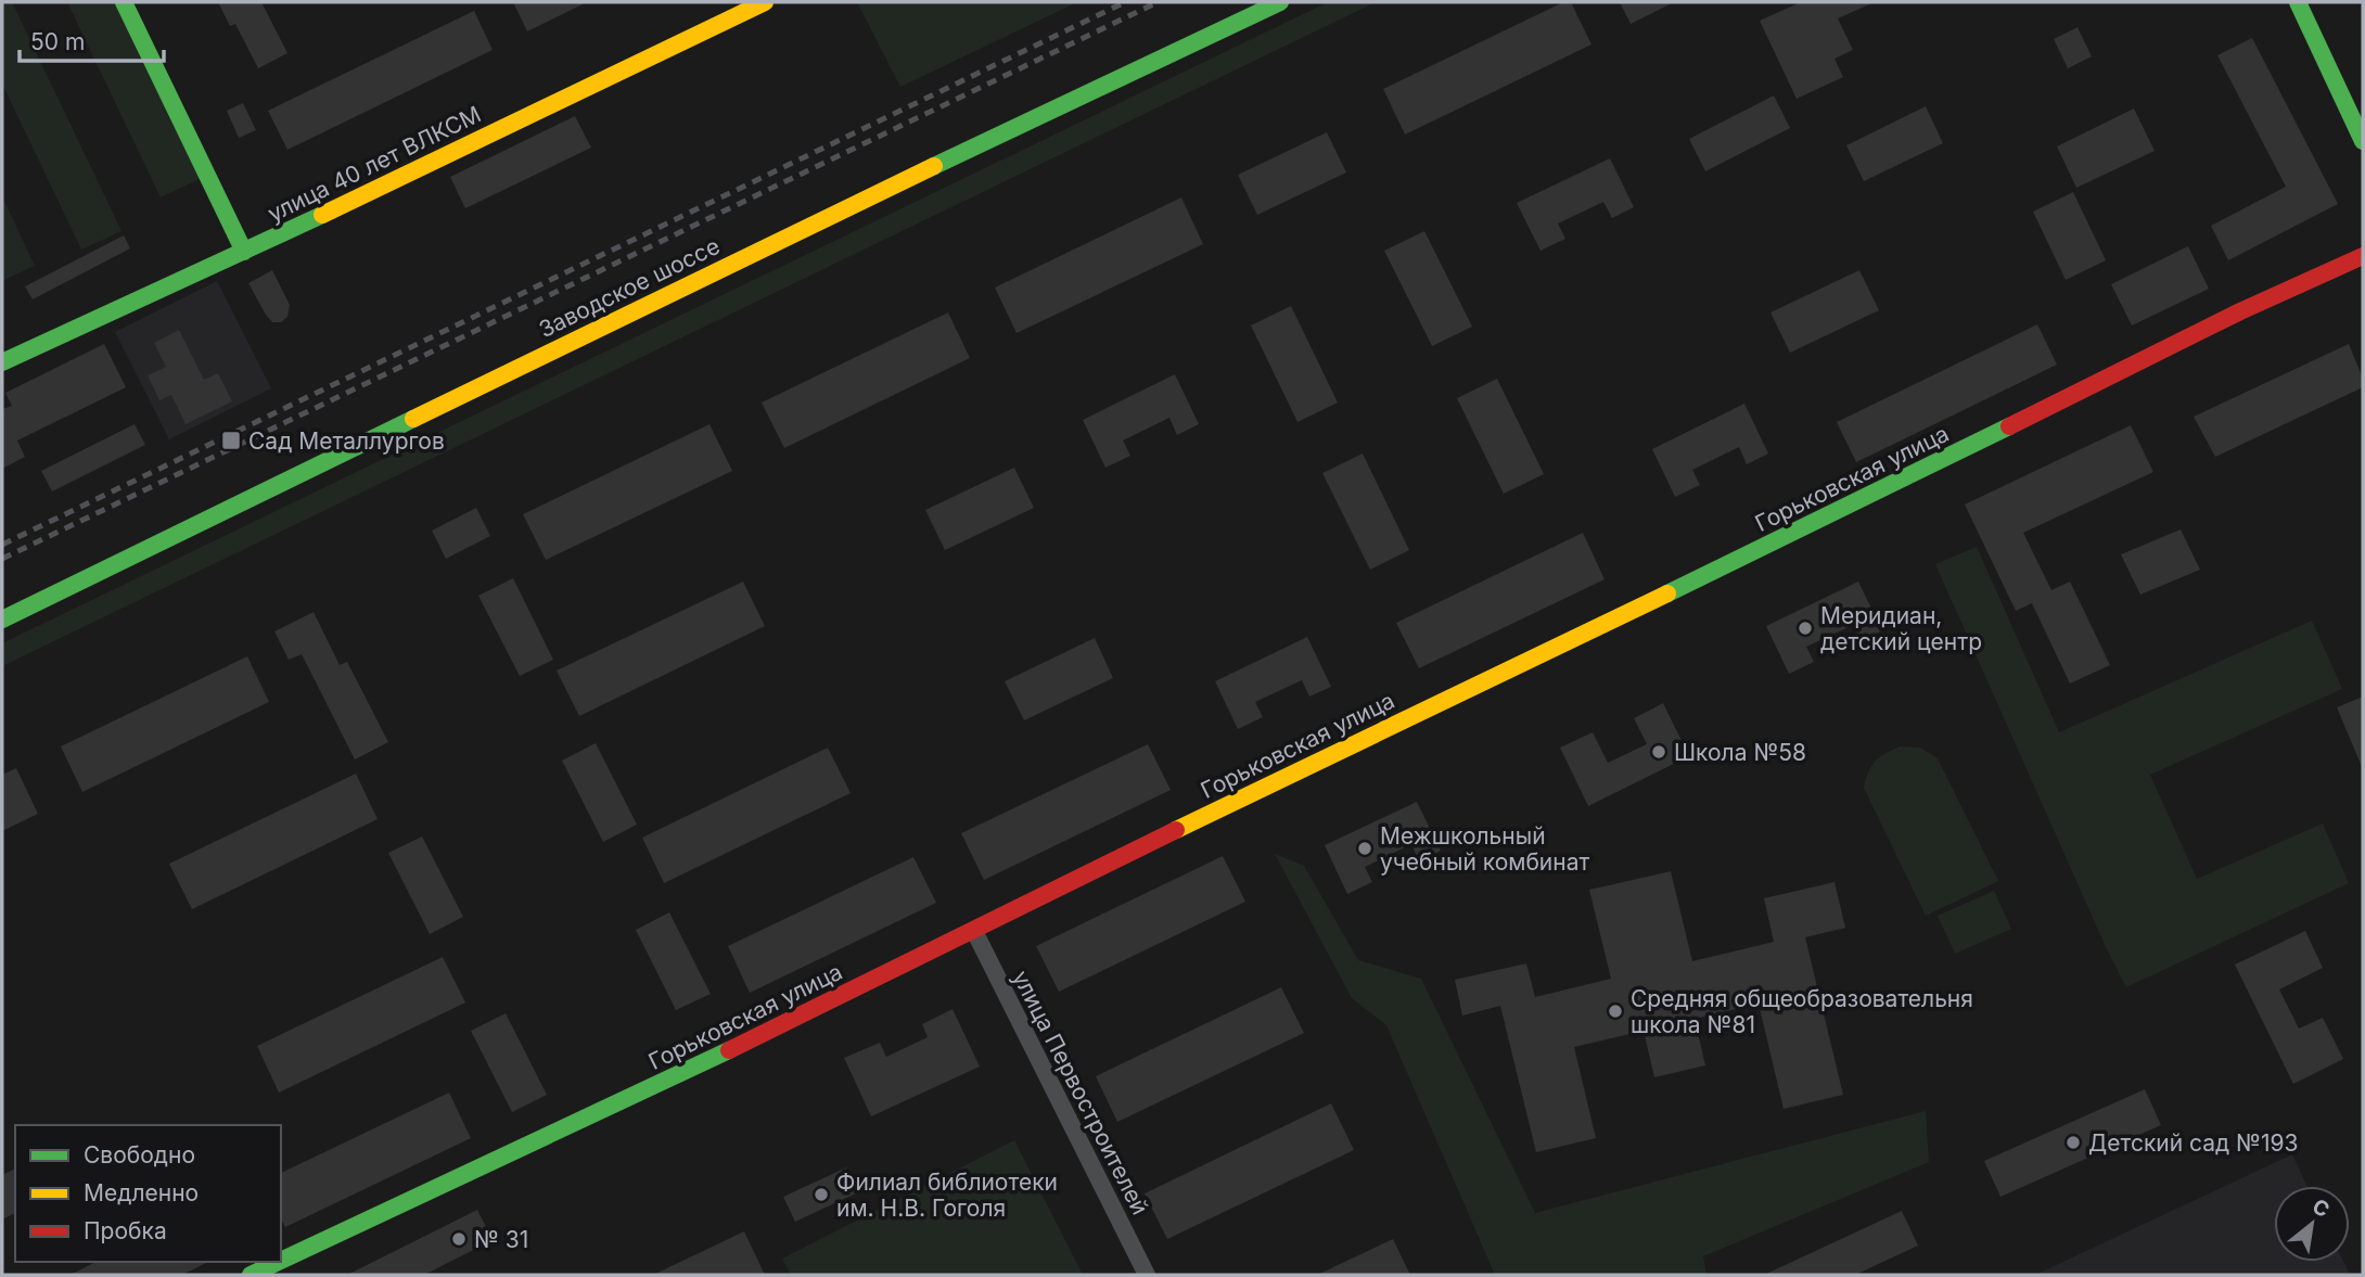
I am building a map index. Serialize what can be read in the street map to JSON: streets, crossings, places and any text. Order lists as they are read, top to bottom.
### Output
{
  "streets": {
    "street": [
      "улица 40 лет ВЛКСМ",
      "Заводское шоссе",
      "Горьковская улица",
      "улица Первостроителей"
    ]
  },
  "crossings": [
    ["Горьковская улица", "улица Первостроителей"]
  ],
  "places": {
    "transit": ["Сад Металлургов"],
    "other": [
      "Меридиан, детский центр",
      "Школа №58",
      "Межшкольный учебный комбинат",
      "Средняя общеобразовательня школа №81",
      "Детский сад №193",
      "Филиал библиотеки им. Н.В. Гоголя",
      "№ 31"
    ]
  },
  "legend": ["Свободно", "Медленно", "Пробка"],
  "scale_bar": "50 m",
  "north": "top right"
}
